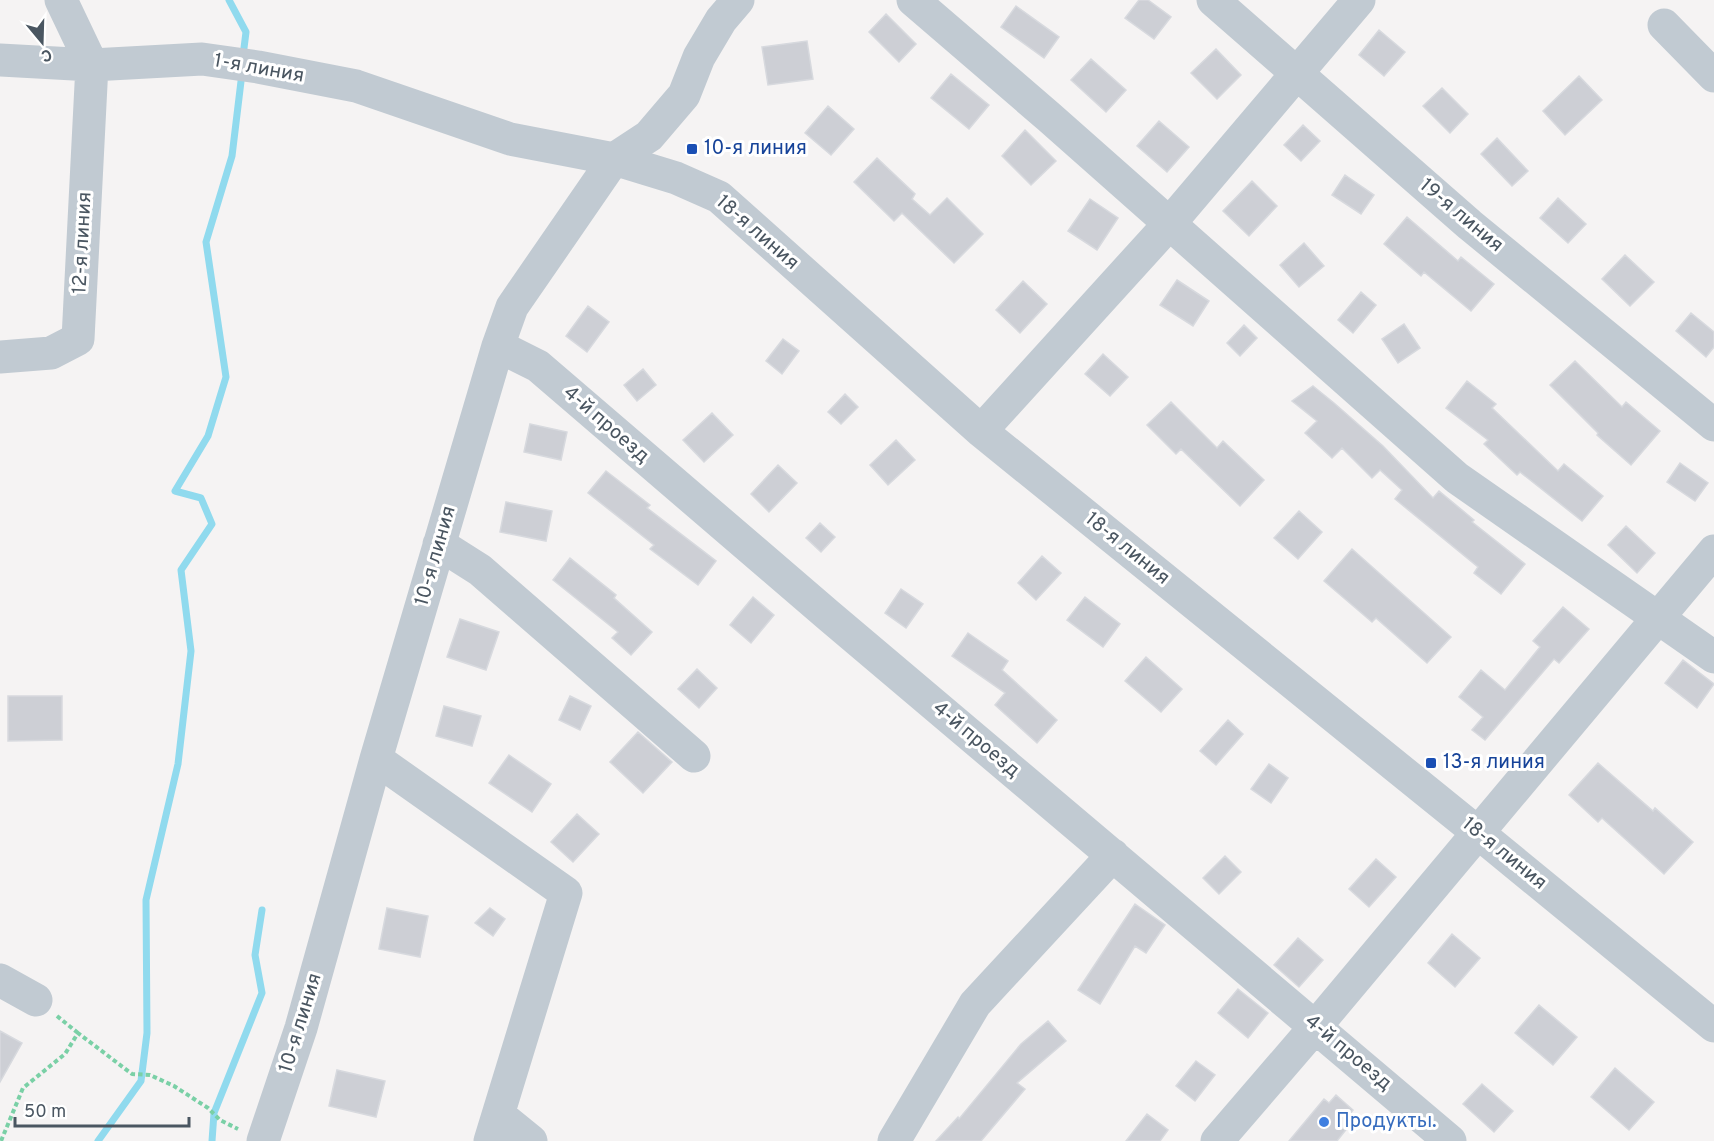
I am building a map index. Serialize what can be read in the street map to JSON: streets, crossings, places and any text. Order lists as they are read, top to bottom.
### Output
{
  "streets": {
    "street": [
      "1-я линия",
      "19-я линия",
      "18-я линия",
      "12-я линия",
      "4-й проезд",
      "10-я линия"
    ]
  },
  "crossings": [
    ["1-я линия", "18-я линия"],
    ["1-я линия", "12-я линия"],
    ["18-я линия", "10-я линия"],
    ["4-й проезд", "10-я линия"]
  ],
  "places": {
    "transit": ["10-я линия", "13-я линия"],
    "other": ["Продукты."]
  },
  "scale_bar": "50 m",
  "north": "bottom"
}
